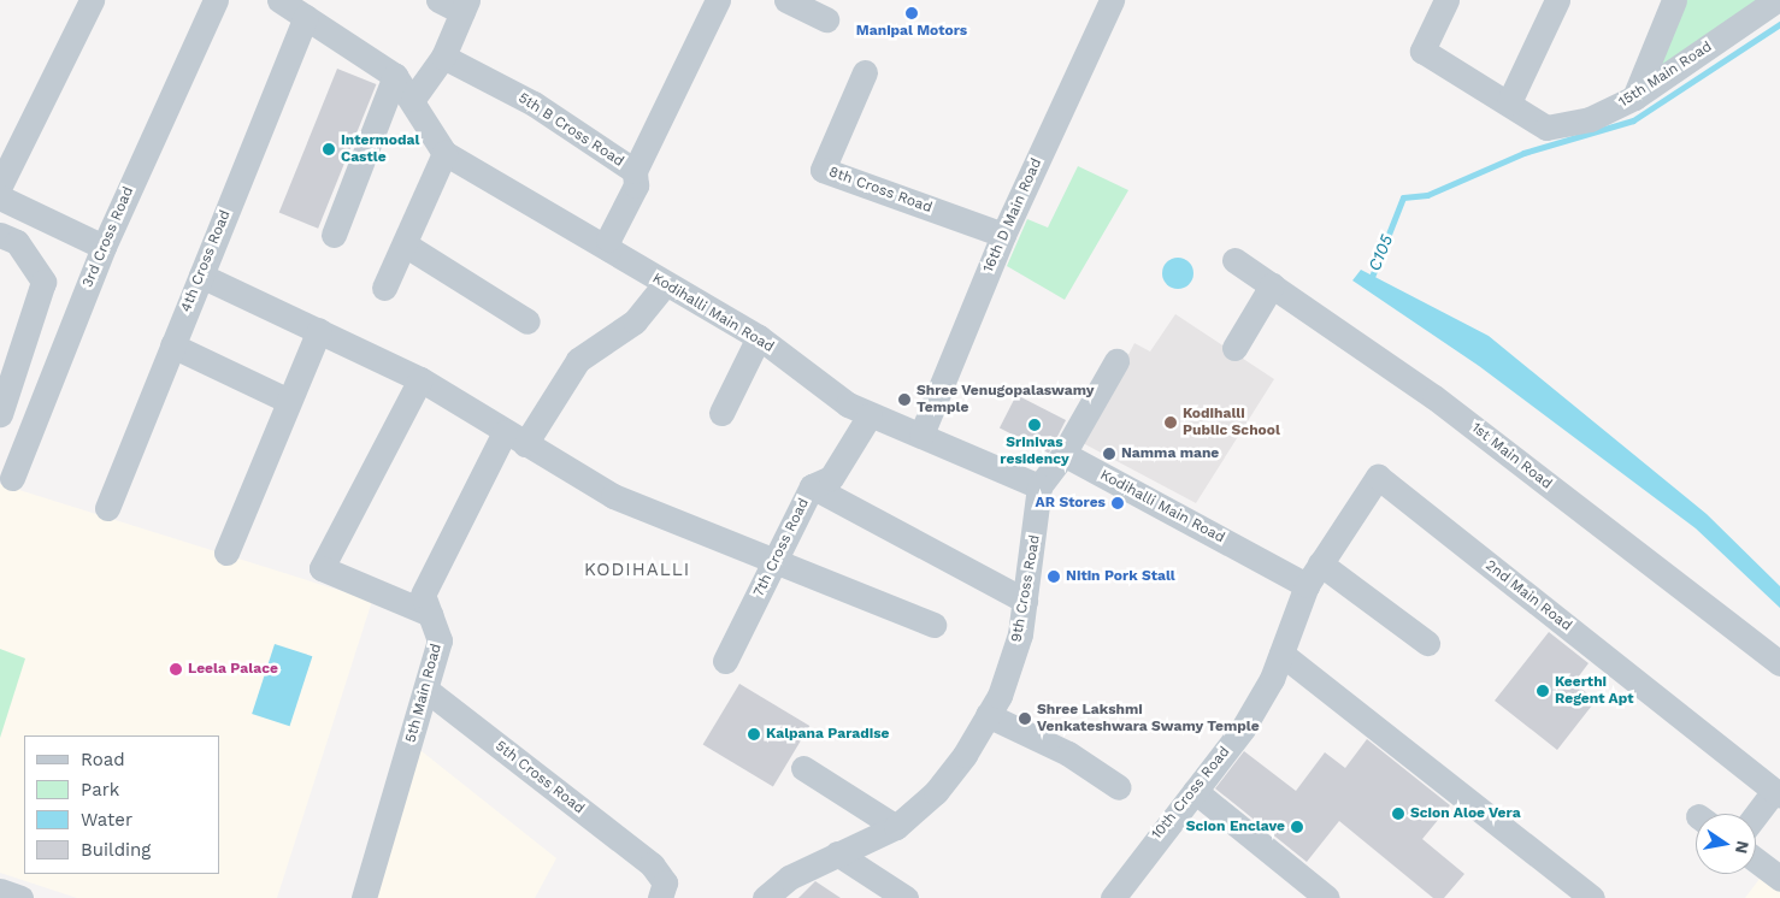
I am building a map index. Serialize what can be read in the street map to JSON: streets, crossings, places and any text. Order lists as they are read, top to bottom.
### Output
{
  "streets": {
    "street": [
      "15th Main Road",
      "5th B Cross Road",
      "8th Cross Road",
      "16th D Main Road",
      "3rd Cross Road",
      "4th Cross Road",
      "Kodihalli Main Road",
      "1st Main Road",
      "7th Cross Road",
      "9th Cross Road",
      "2nd Main Road",
      "5th Main Road",
      "5th Cross Road",
      "10th Cross Road"
    ]
  },
  "crossings": [
    ["8th Cross Road", "16th D Main Road"],
    ["16th D Main Road", "Kodihalli Main Road"],
    ["4th Cross Road", "Kodihalli Main Road"],
    ["Kodihalli Main Road", "7th Cross Road"],
    ["Kodihalli Main Road", "9th Cross Road"],
    ["Kodihalli Main Road", "2nd Main Road"],
    ["Kodihalli Main Road", "5th Main Road"],
    ["Kodihalli Main Road", "10th Cross Road"],
    ["2nd Main Road", "10th Cross Road"],
    ["5th Main Road", "5th Cross Road"]
  ],
  "districts": ["KODIHALLI"],
  "water": ["C105"],
  "places": [
    "Manipal Motors",
    "Intermodal Castle",
    "Shree Venugopalaswamy Temple",
    "Kodihalli Public School",
    "Srinivas residency",
    "Namma mane",
    "AR Stores",
    "Nitin Pork Stall",
    "Leela Palace",
    "Keerthi Regent Apt",
    "Shree Lakshmi Venkateshwara Swamy Temple",
    "Kalpana Paradise",
    "Scion Aloe Vera",
    "Scion Enclave"
  ],
  "legend": [
    "Road",
    "Park",
    "Water",
    "Building"
  ],
  "north": "right"
}
